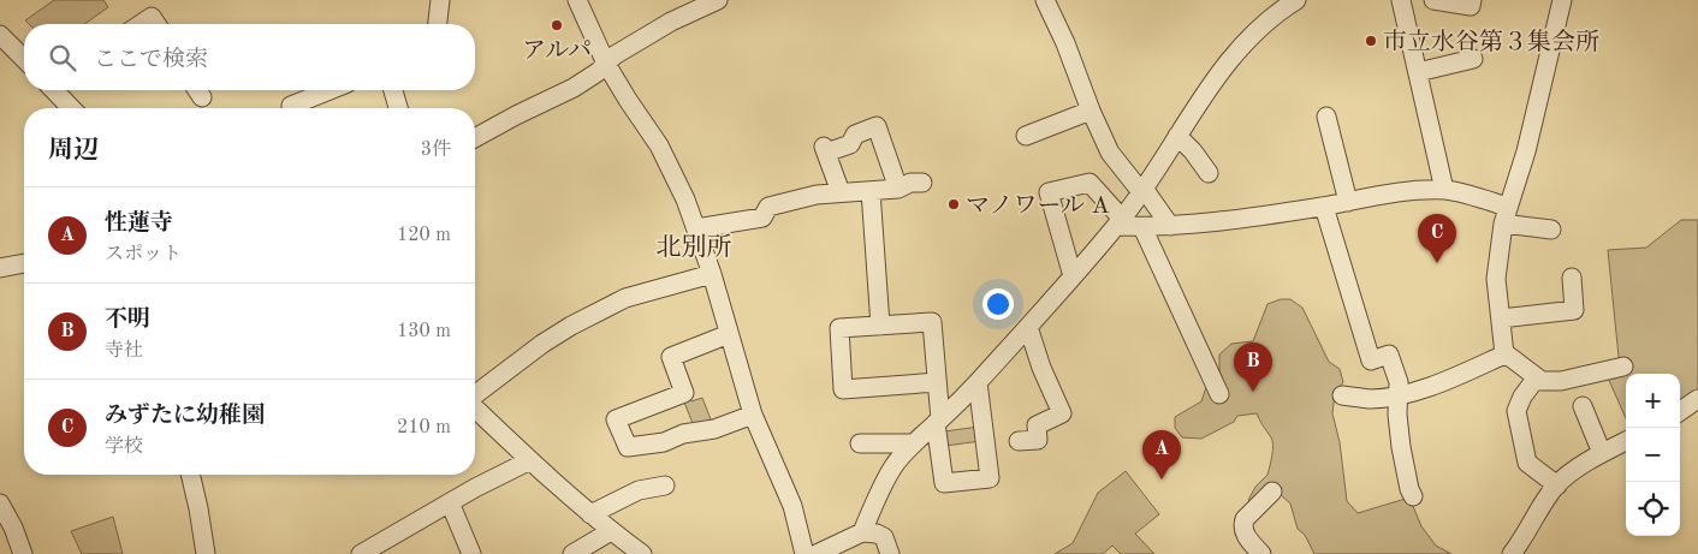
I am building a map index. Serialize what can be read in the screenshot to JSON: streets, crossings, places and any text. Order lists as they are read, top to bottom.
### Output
{
  "districts": ["北別所"],
  "places": ["アルパ", "市立水谷第３集会所", "マノワール A"],
  "page": {
    "search": "ここで検索",
    "heading": ["周辺", "3件"],
    "list": [
      {
        "mark": "A",
        "name": "性蓮寺",
        "note": "スポット",
        "value": "120 m"
      },
      {
        "mark": "B",
        "name": "不明",
        "note": "寺社",
        "value": "130 m"
      },
      {
        "mark": "C",
        "name": "みずたに幼稚園",
        "note": "学校",
        "value": "210 m"
      }
    ],
    "pins": ["C", "B", "A"],
    "map_buttons": ["+", "−"]
  }
}
